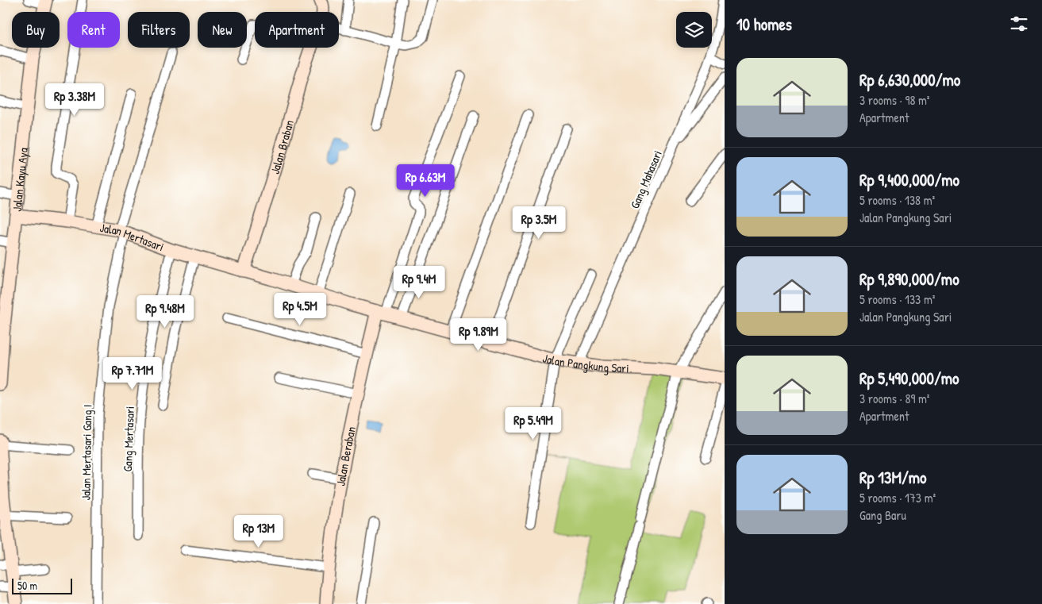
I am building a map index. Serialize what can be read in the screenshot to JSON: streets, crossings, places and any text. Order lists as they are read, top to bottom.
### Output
{
  "streets": {
    "street": [
      "Jalan Braban",
      "Jalan Kayu Aya",
      "Gang Mahasari",
      "Jalan Mertasari",
      "Jalan Pangkung Sari",
      "Gang Mertasari",
      "Jalan Mertasari Gang I",
      "Jalan Beraban"
    ]
  },
  "crossings": [
    ["Jalan Braban", "Jalan Mertasari"],
    ["Jalan Braban", "Jalan Pangkung Sari"],
    ["Jalan Kayu Aya", "Jalan Mertasari"],
    ["Gang Mahasari", "Jalan Pangkung Sari"],
    ["Jalan Mertasari", "Jalan Pangkung Sari"],
    ["Jalan Mertasari", "Gang Mertasari"],
    ["Jalan Mertasari", "Jalan Mertasari Gang I"],
    ["Jalan Pangkung Sari", "Jalan Beraban"]
  ],
  "scale_bar": "50 m",
  "page": {
    "heading": "10 homes",
    "chip": [
      "Buy",
      "Rent",
      "Filters",
      "New",
      "Apartment"
    ],
    "list": [
      {
        "name": "Rp 6,630,000/mo",
        "note": "3 rooms · 98 m² · Apartment"
      },
      {
        "name": "Rp 9,400,000/mo",
        "note": "5 rooms · 138 m² · Jalan Pangkung Sari"
      },
      {
        "name": "Rp 9,890,000/mo",
        "note": "5 rooms · 133 m² · Jalan Pangkung Sari"
      },
      {
        "name": "Rp 5,490,000/mo",
        "note": "3 rooms · 89 m² · Apartment"
      },
      {
        "name": "Rp 13M/mo",
        "note": "5 rooms · 173 m² · Gang Baru"
      }
    ],
    "price": [
      "Rp 3.38M",
      "Rp 6.63M",
      "Rp 3.5M",
      "Rp 9.4M",
      "Rp 4.5M",
      "Rp 9.48M",
      "Rp 9.89M",
      "Rp 7.71M",
      "Rp 5.49M",
      "Rp 13M"
    ],
    "scale": "50 m"
  }
}
